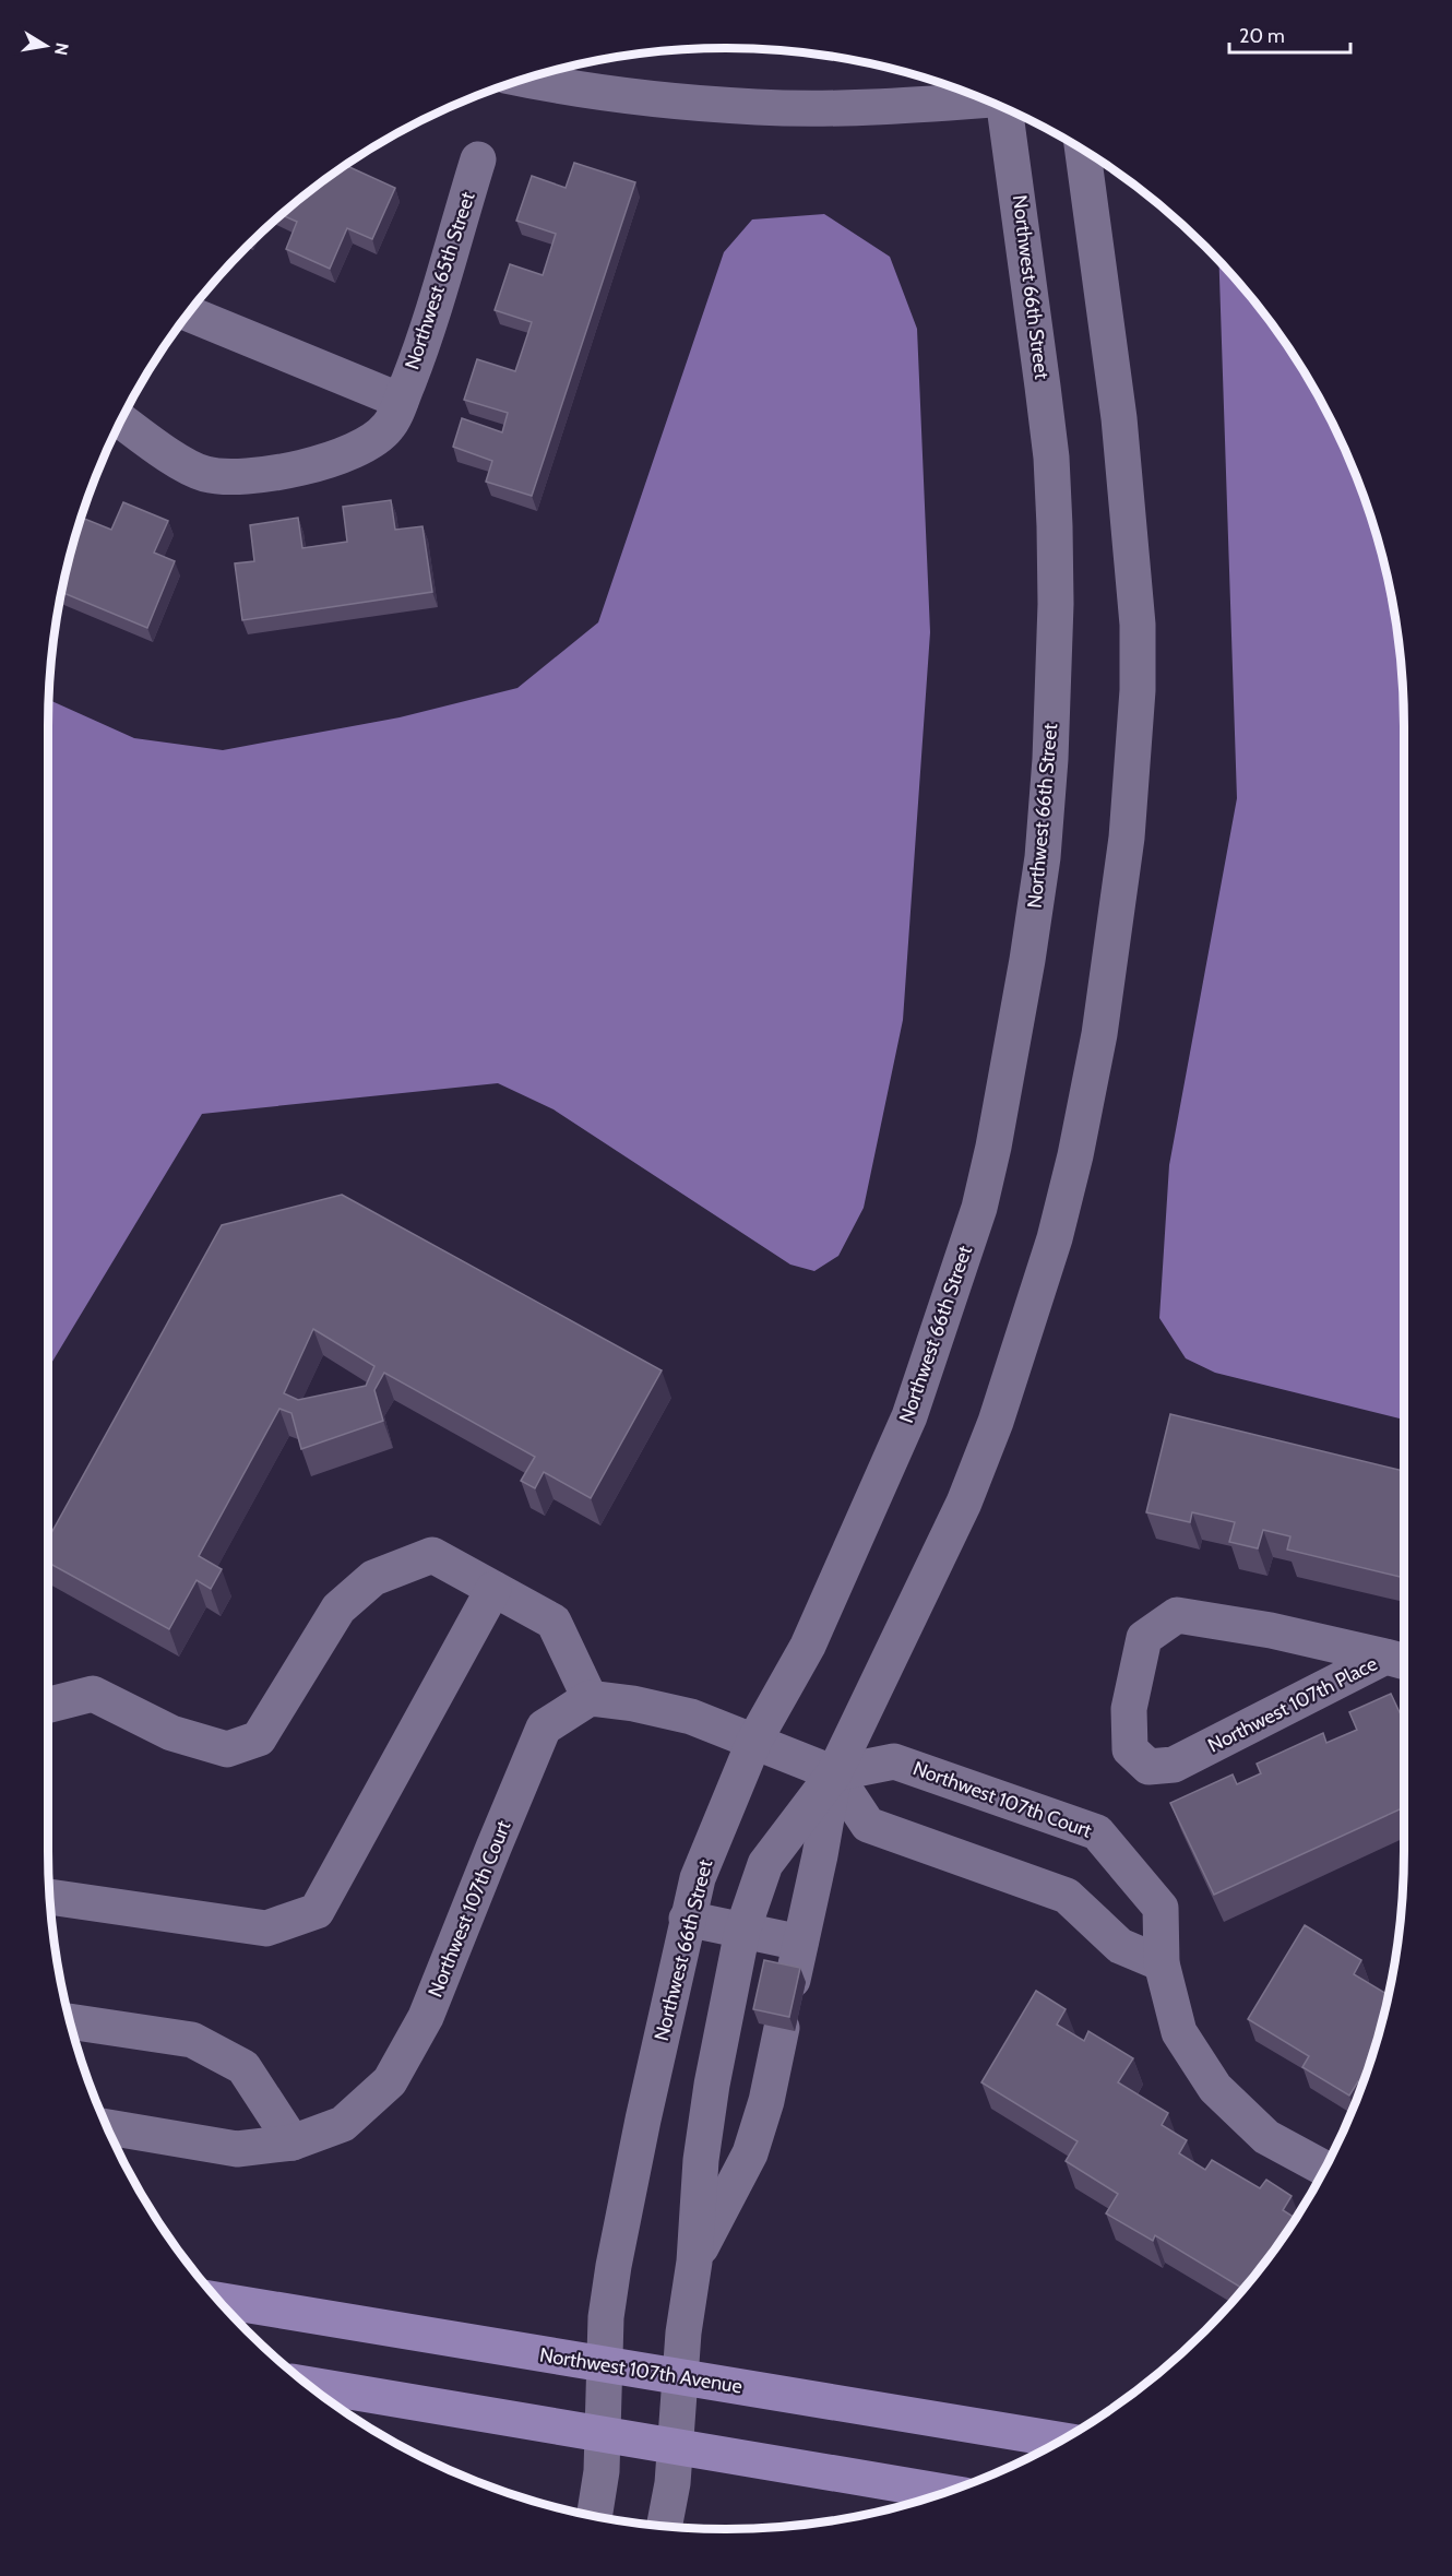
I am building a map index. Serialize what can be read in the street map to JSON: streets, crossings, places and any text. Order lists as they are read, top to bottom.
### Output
{
  "streets": {
    "main road": ["Northwest 107th Avenue"],
    "street": [
      "Northwest 65th Street",
      "Northwest 66th Street",
      "Northwest 107th Place",
      "Northwest 107th Court"
    ]
  },
  "crossings": [
    ["Northwest 66th Street", "Northwest 107th Avenue"]
  ],
  "scale_bar": "20 m",
  "north": "right"
}
